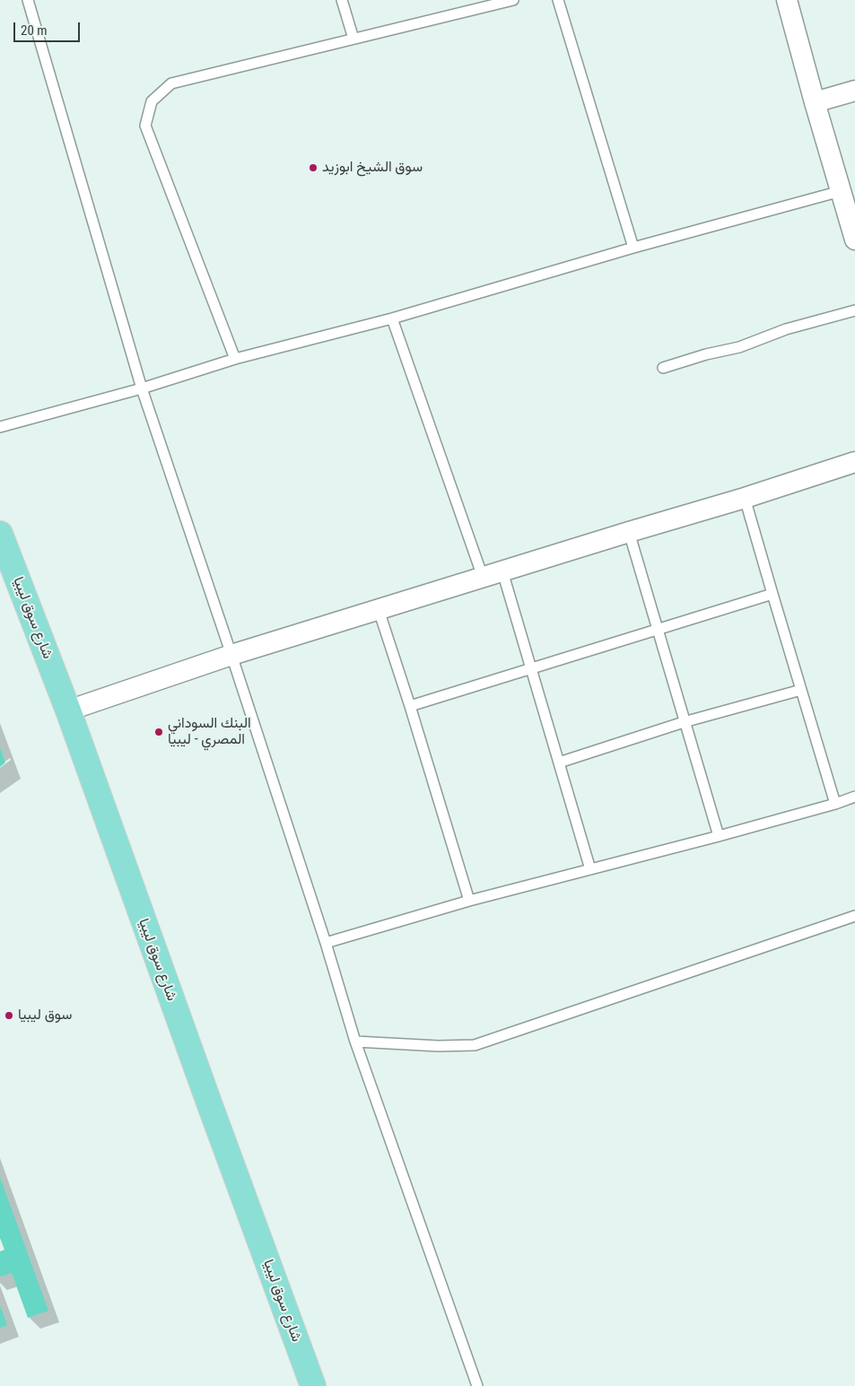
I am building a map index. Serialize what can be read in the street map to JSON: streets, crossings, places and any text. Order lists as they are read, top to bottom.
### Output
{
  "streets": {
    "main road": ["شارع سوق ليبيا"]
  },
  "places": ["سوق الشيخ ابوزيد", "البنك السوداني المصري - ليبيا", "سوق ليبيا"],
  "scale_bar": "20 m"
}
